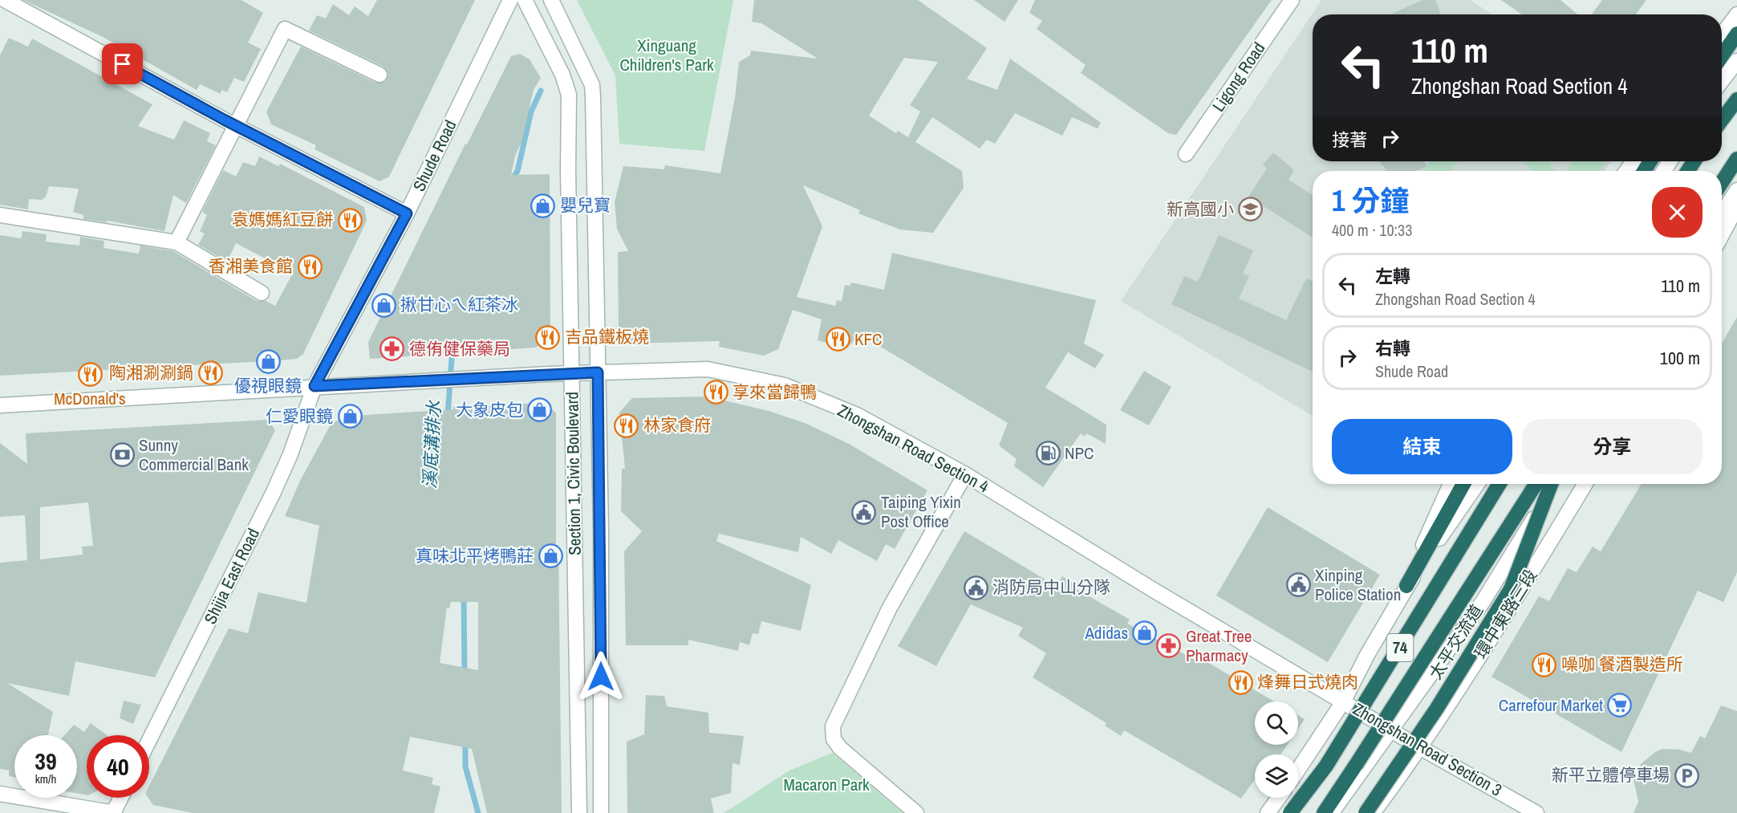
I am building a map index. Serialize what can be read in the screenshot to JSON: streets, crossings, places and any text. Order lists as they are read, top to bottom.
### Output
{
  "streets": {
    "highway": ["太平交流道", "74"],
    "street": [
      "Ligong Road",
      "Shude Road",
      "Zhongshan Road Section 4",
      "Section 1, Civic Boulevard",
      "Shijia East Road",
      "環中東路三段",
      "Zhongshan Road Section 3"
    ]
  },
  "crossings": [
    ["Shude Road", "Zhongshan Road Section 4"],
    ["Shude Road", "Shijia East Road"],
    ["Zhongshan Road Section 4", "Section 1, Civic Boulevard"],
    ["Zhongshan Road Section 4", "Shijia East Road"],
    ["Zhongshan Road Section 4", "Zhongshan Road Section 3"],
    ["環中東路三段", "Zhongshan Road Section 3"]
  ],
  "water": ["溪底溝排水"],
  "parks": ["Xinguang Children's Park", "Macaron Park"],
  "places": {
    "shop": [
      "嬰兒寶",
      "揪甘心ㄟ紅茶冰",
      "優視眼鏡",
      "大象皮包",
      "仁愛眼鏡",
      "真味北平烤鴨莊",
      "Adidas"
    ],
    "school or university": ["新高國小"],
    "restaurant": [
      "袁媽媽紅豆餅",
      "香湘美食館",
      "吉品鐵板燒",
      "KFC",
      "陶湘涮涮鍋",
      "McDonald's",
      "享來當歸鴨",
      "林家食府",
      "噪咖 餐酒製造所",
      "烽舞日式燒肉"
    ],
    "pharmacy": ["德侑健保藥局", "Great Tree Pharmacy"],
    "fuel station": ["NPC"],
    "bank": ["Sunny Commercial Bank"],
    "public building": ["Taiping Yixin Post Office", "Xinping Police Station", "消防局中山分隊"],
    "supermarket": ["Carrefour Market"],
    "parking": ["新平立體停車場"]
  },
  "page": {
    "turn": ["110 m", "Zhongshan Road Section 4"],
    "then": "接著",
    "heading": ["1 分鐘", "400 m · 10:33"],
    "list": [
      {
        "name": "左轉",
        "note": "Zhongshan Road Section 4",
        "value": "110 m"
      },
      {
        "name": "右轉",
        "note": "Shude Road",
        "value": "100 m"
      }
    ],
    "buttons": ["結束", "分享"],
    "speed": "39 km/h",
    "limit": "40"
  }
}
